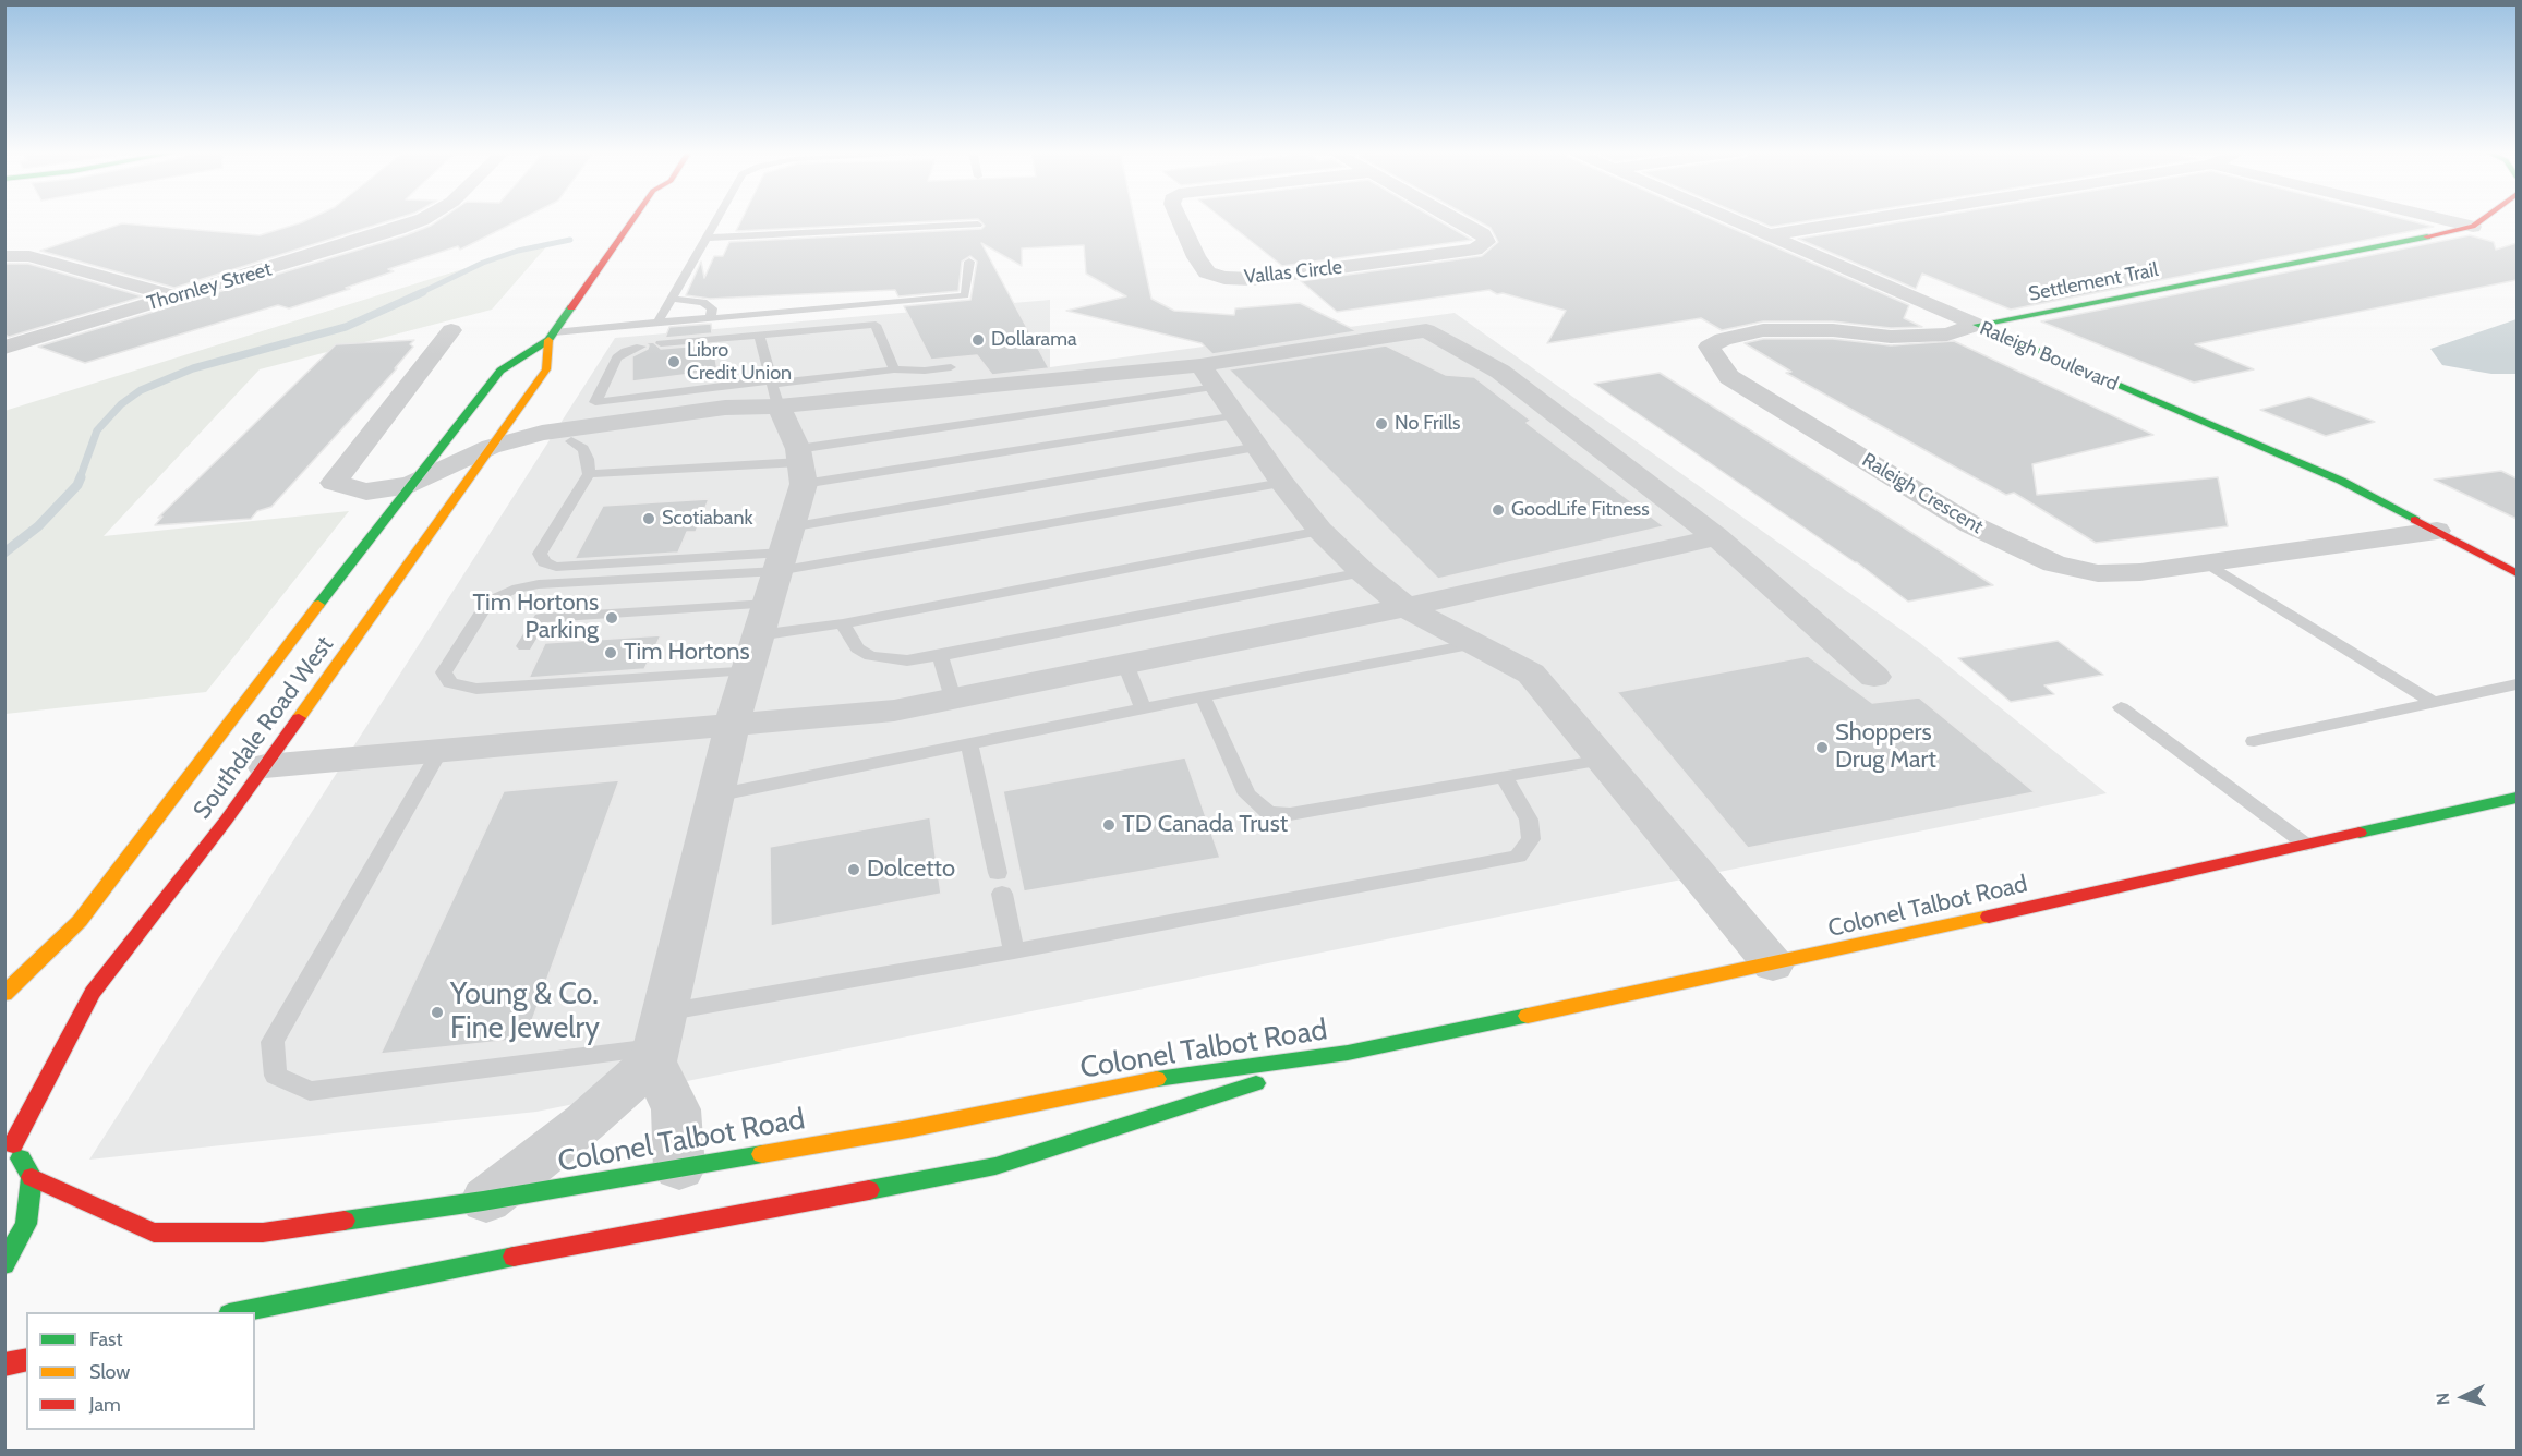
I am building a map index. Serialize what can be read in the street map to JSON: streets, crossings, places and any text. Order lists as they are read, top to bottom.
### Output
{
  "streets": {
    "main road": [
      "Settlement Trail",
      "Raleigh Boulevard",
      "Southdale Road West",
      "Colonel Talbot Road"
    ],
    "street": ["Vallas Circle", "Thornley Street", "Raleigh Crescent"]
  },
  "crossings": [
    ["Settlement Trail", "Raleigh Boulevard"],
    ["Settlement Trail", "Raleigh Crescent"],
    ["Raleigh Boulevard", "Raleigh Crescent"]
  ],
  "places": [
    "Dollarama",
    "Libro Credit Union",
    "No Frills",
    "GoodLife Fitness",
    "Scotiabank",
    "Tim Hortons Parking",
    "Tim Hortons",
    "Shoppers Drug Mart",
    "TD Canada Trust",
    "Dolcetto",
    "Young & Co. Fine Jewelry"
  ],
  "legend": ["Fast", "Slow", "Jam"],
  "north": "left"
}
